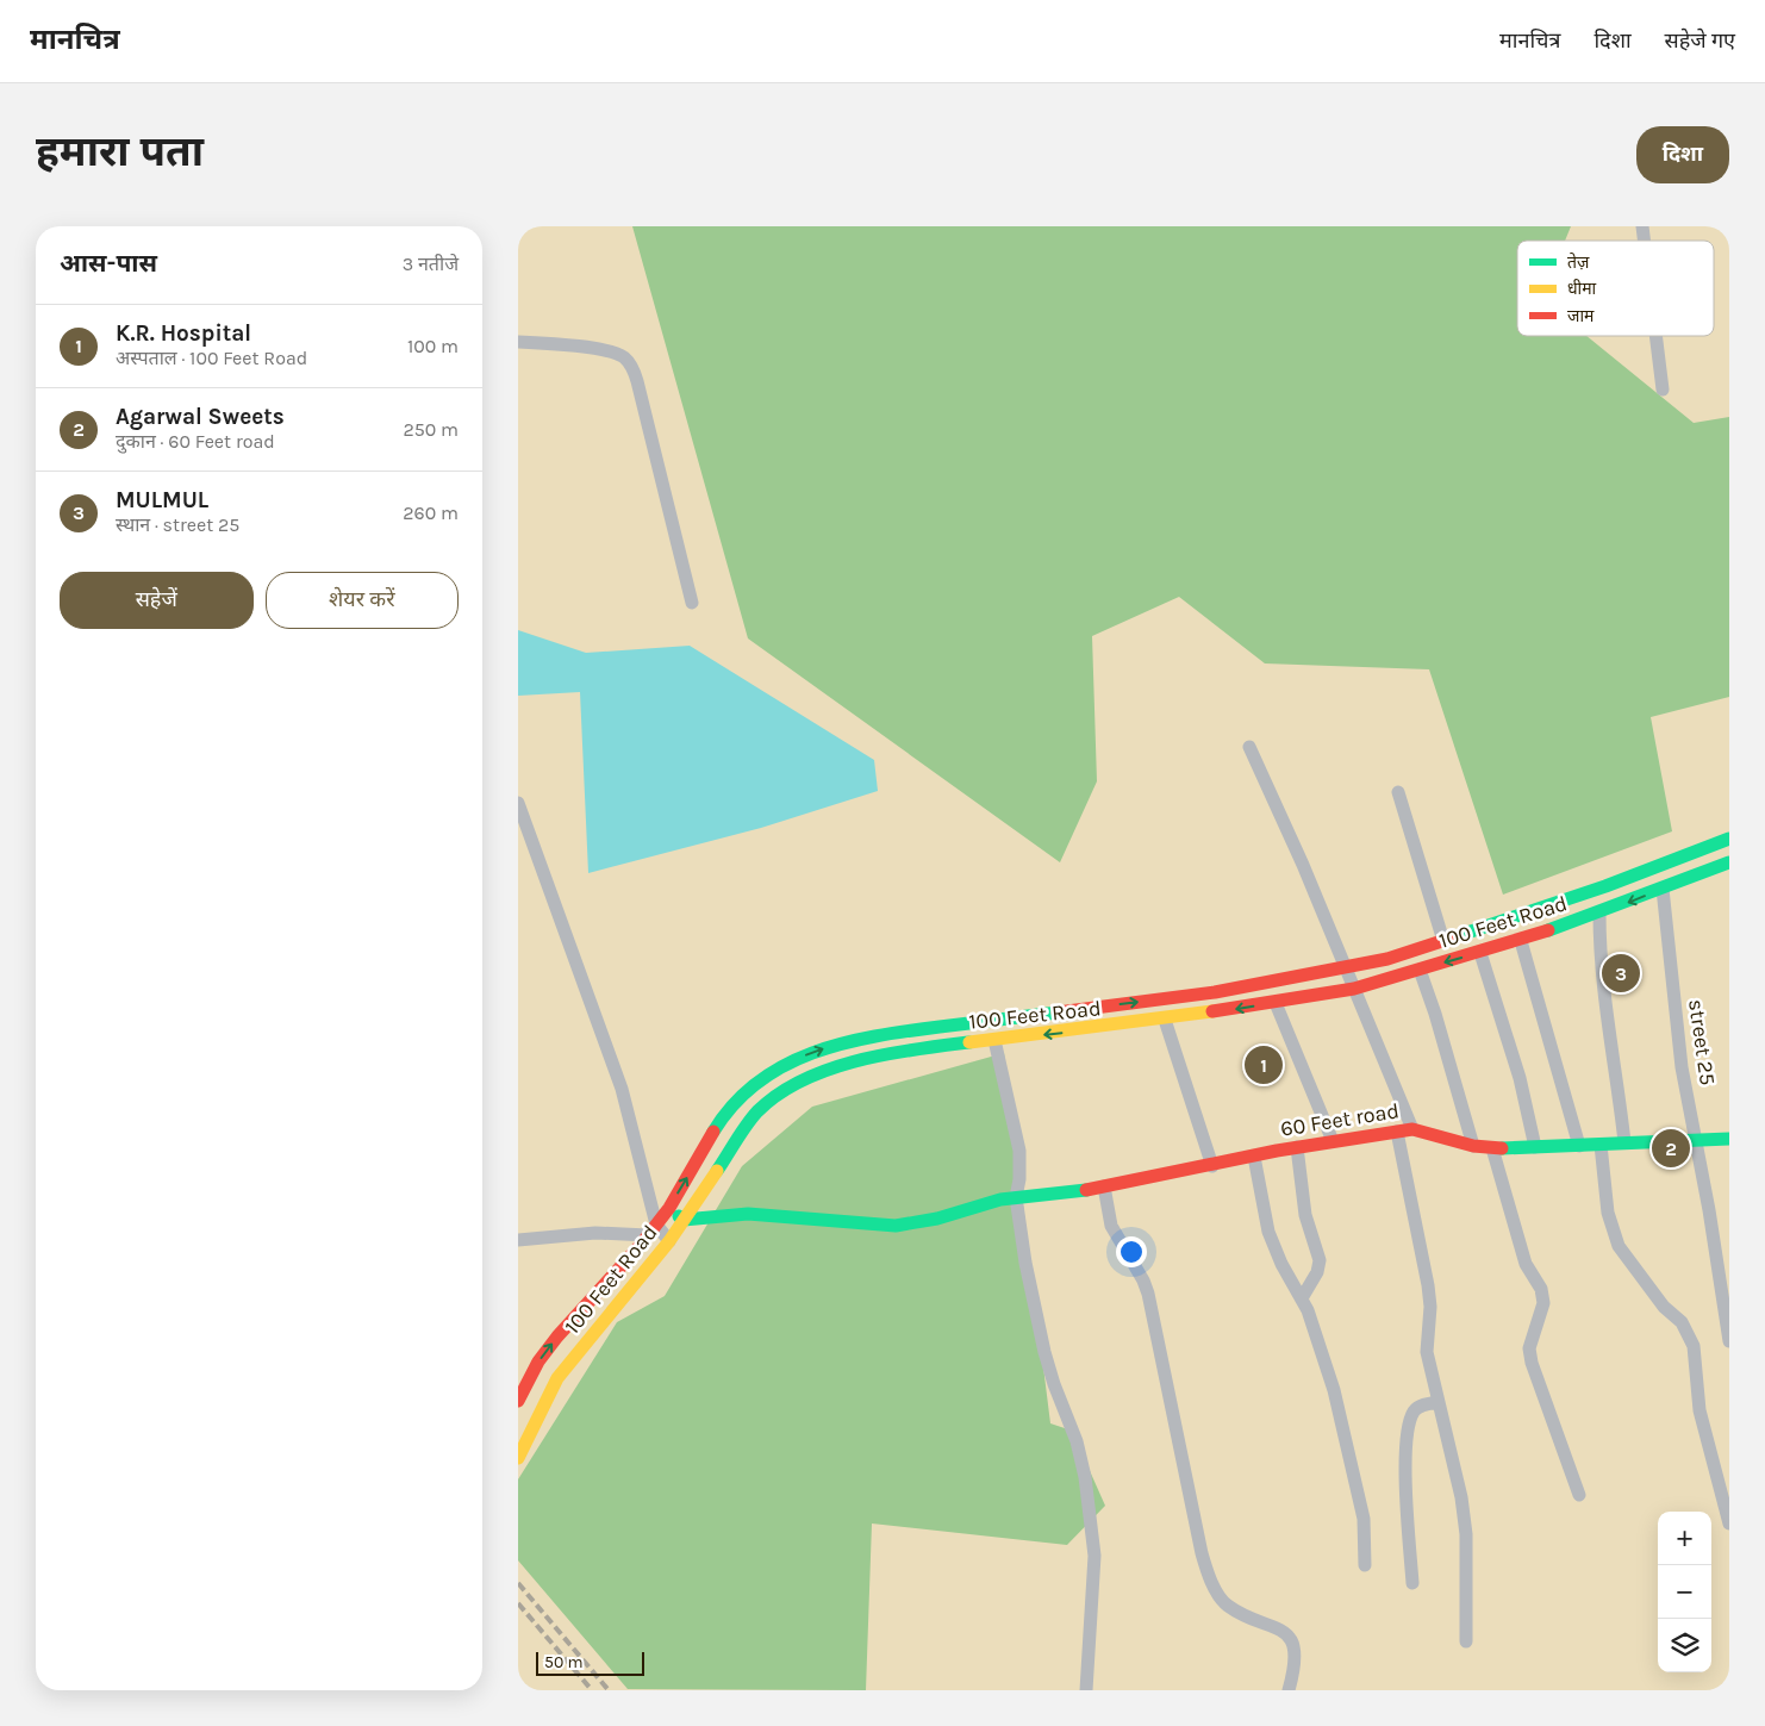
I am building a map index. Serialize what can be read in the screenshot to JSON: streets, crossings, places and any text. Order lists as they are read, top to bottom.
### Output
{
  "streets": {
    "street": ["100 Feet Road", "street 25", "60 Feet road"]
  },
  "crossings": [
    ["100 Feet Road", "street 25"],
    ["100 Feet Road", "60 Feet road"],
    ["street 25", "60 Feet road"]
  ],
  "legend": ["तेज़", "धीमा", "जाम"],
  "scale_bar": "50 m",
  "page": {
    "header": "मानचित्र",
    "nav": ["मानचित्र", "दिशा", "सहेजे गए"],
    "buttons": [
      "दिशा",
      ["सहेजें", "शेयर करें"]
    ],
    "title": "हमारा पता",
    "heading": ["आस-पास", "3 नतीजे"],
    "list": [
      {
        "mark": "1",
        "name": "K.R. Hospital",
        "note": "अस्पताल · 100 Feet Road",
        "value": "100 m"
      },
      {
        "mark": "2",
        "name": "Agarwal Sweets",
        "note": "दुकान · 60 Feet road",
        "value": "250 m"
      },
      {
        "mark": "3",
        "name": "MULMUL",
        "note": "स्थान · street 25",
        "value": "260 m"
      }
    ],
    "pins": ["3", "1", "2"],
    "map_buttons": ["+", "−"],
    "scale": "50 m"
  }
}
